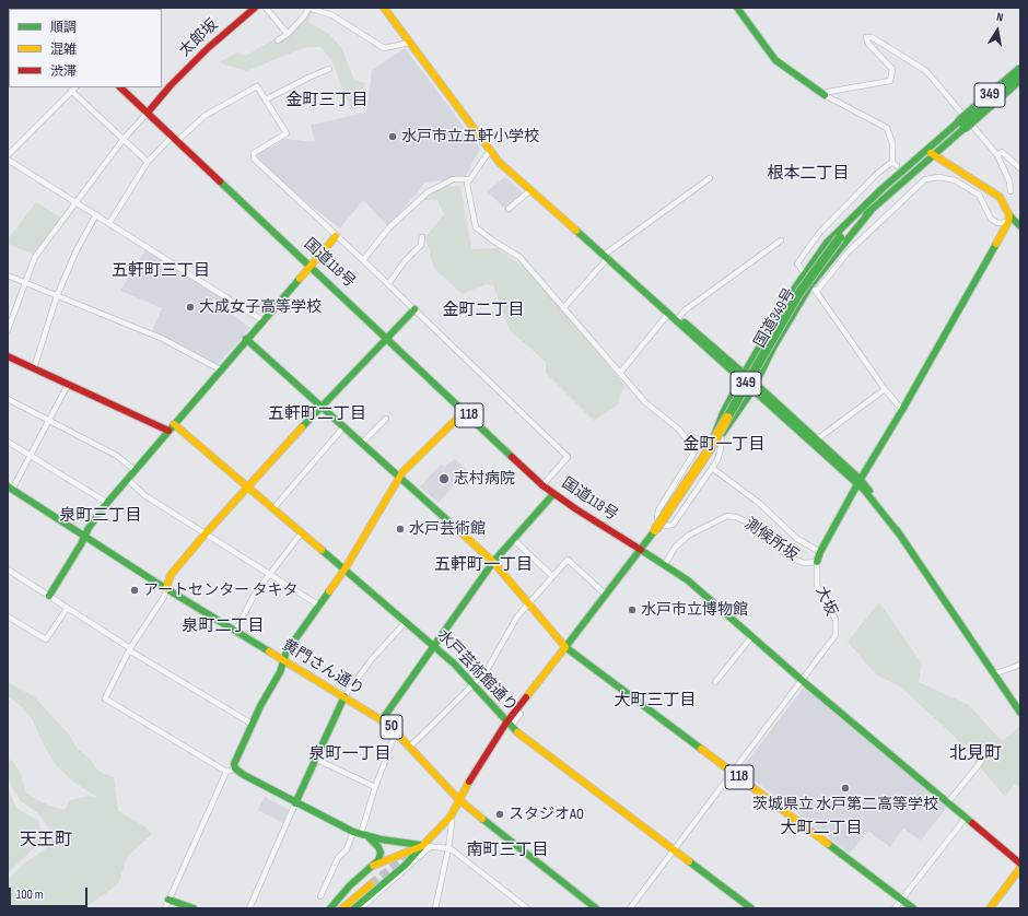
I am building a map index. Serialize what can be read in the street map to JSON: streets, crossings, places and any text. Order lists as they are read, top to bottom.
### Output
{
  "streets": {
    "main road": [
      "太郎坂",
      "349",
      "国道118号",
      "国道349号",
      "118",
      "黄門さん通り",
      "水戸芸術館通り",
      "50"
    ],
    "street": ["測候所坂", "大坂"]
  },
  "crossings": [
    ["太郎坂", "国道118号"],
    ["国道118号", "国道349号"],
    ["国道118号", "測候所坂"],
    ["国道118号", "大坂"],
    ["118", "大坂"],
    ["測候所坂", "大坂"],
    ["大坂", "水戸芸術館通り"]
  ],
  "districts": [
    "金町三丁目",
    "根本二丁目",
    "五軒町三丁目",
    "金町二丁目",
    "五軒町二丁目",
    "金町一丁目",
    "泉町三丁目",
    "五軒町一丁目",
    "泉町二丁目",
    "大町三丁目",
    "泉町一丁目",
    "北見町",
    "大町二丁目",
    "天王町",
    "南町三丁目"
  ],
  "places": [
    "水戸市立五軒小学校",
    "大成女子高等学校",
    "志村病院",
    "水戸芸術館",
    "アートセンター タキタ",
    "水戸市立博物館",
    "茨城県立 水戸第二高等学校",
    "スタジオAO"
  ],
  "legend": ["順調", "混雑", "渋滞"],
  "scale_bar": "100 m",
  "north": "top"
}
